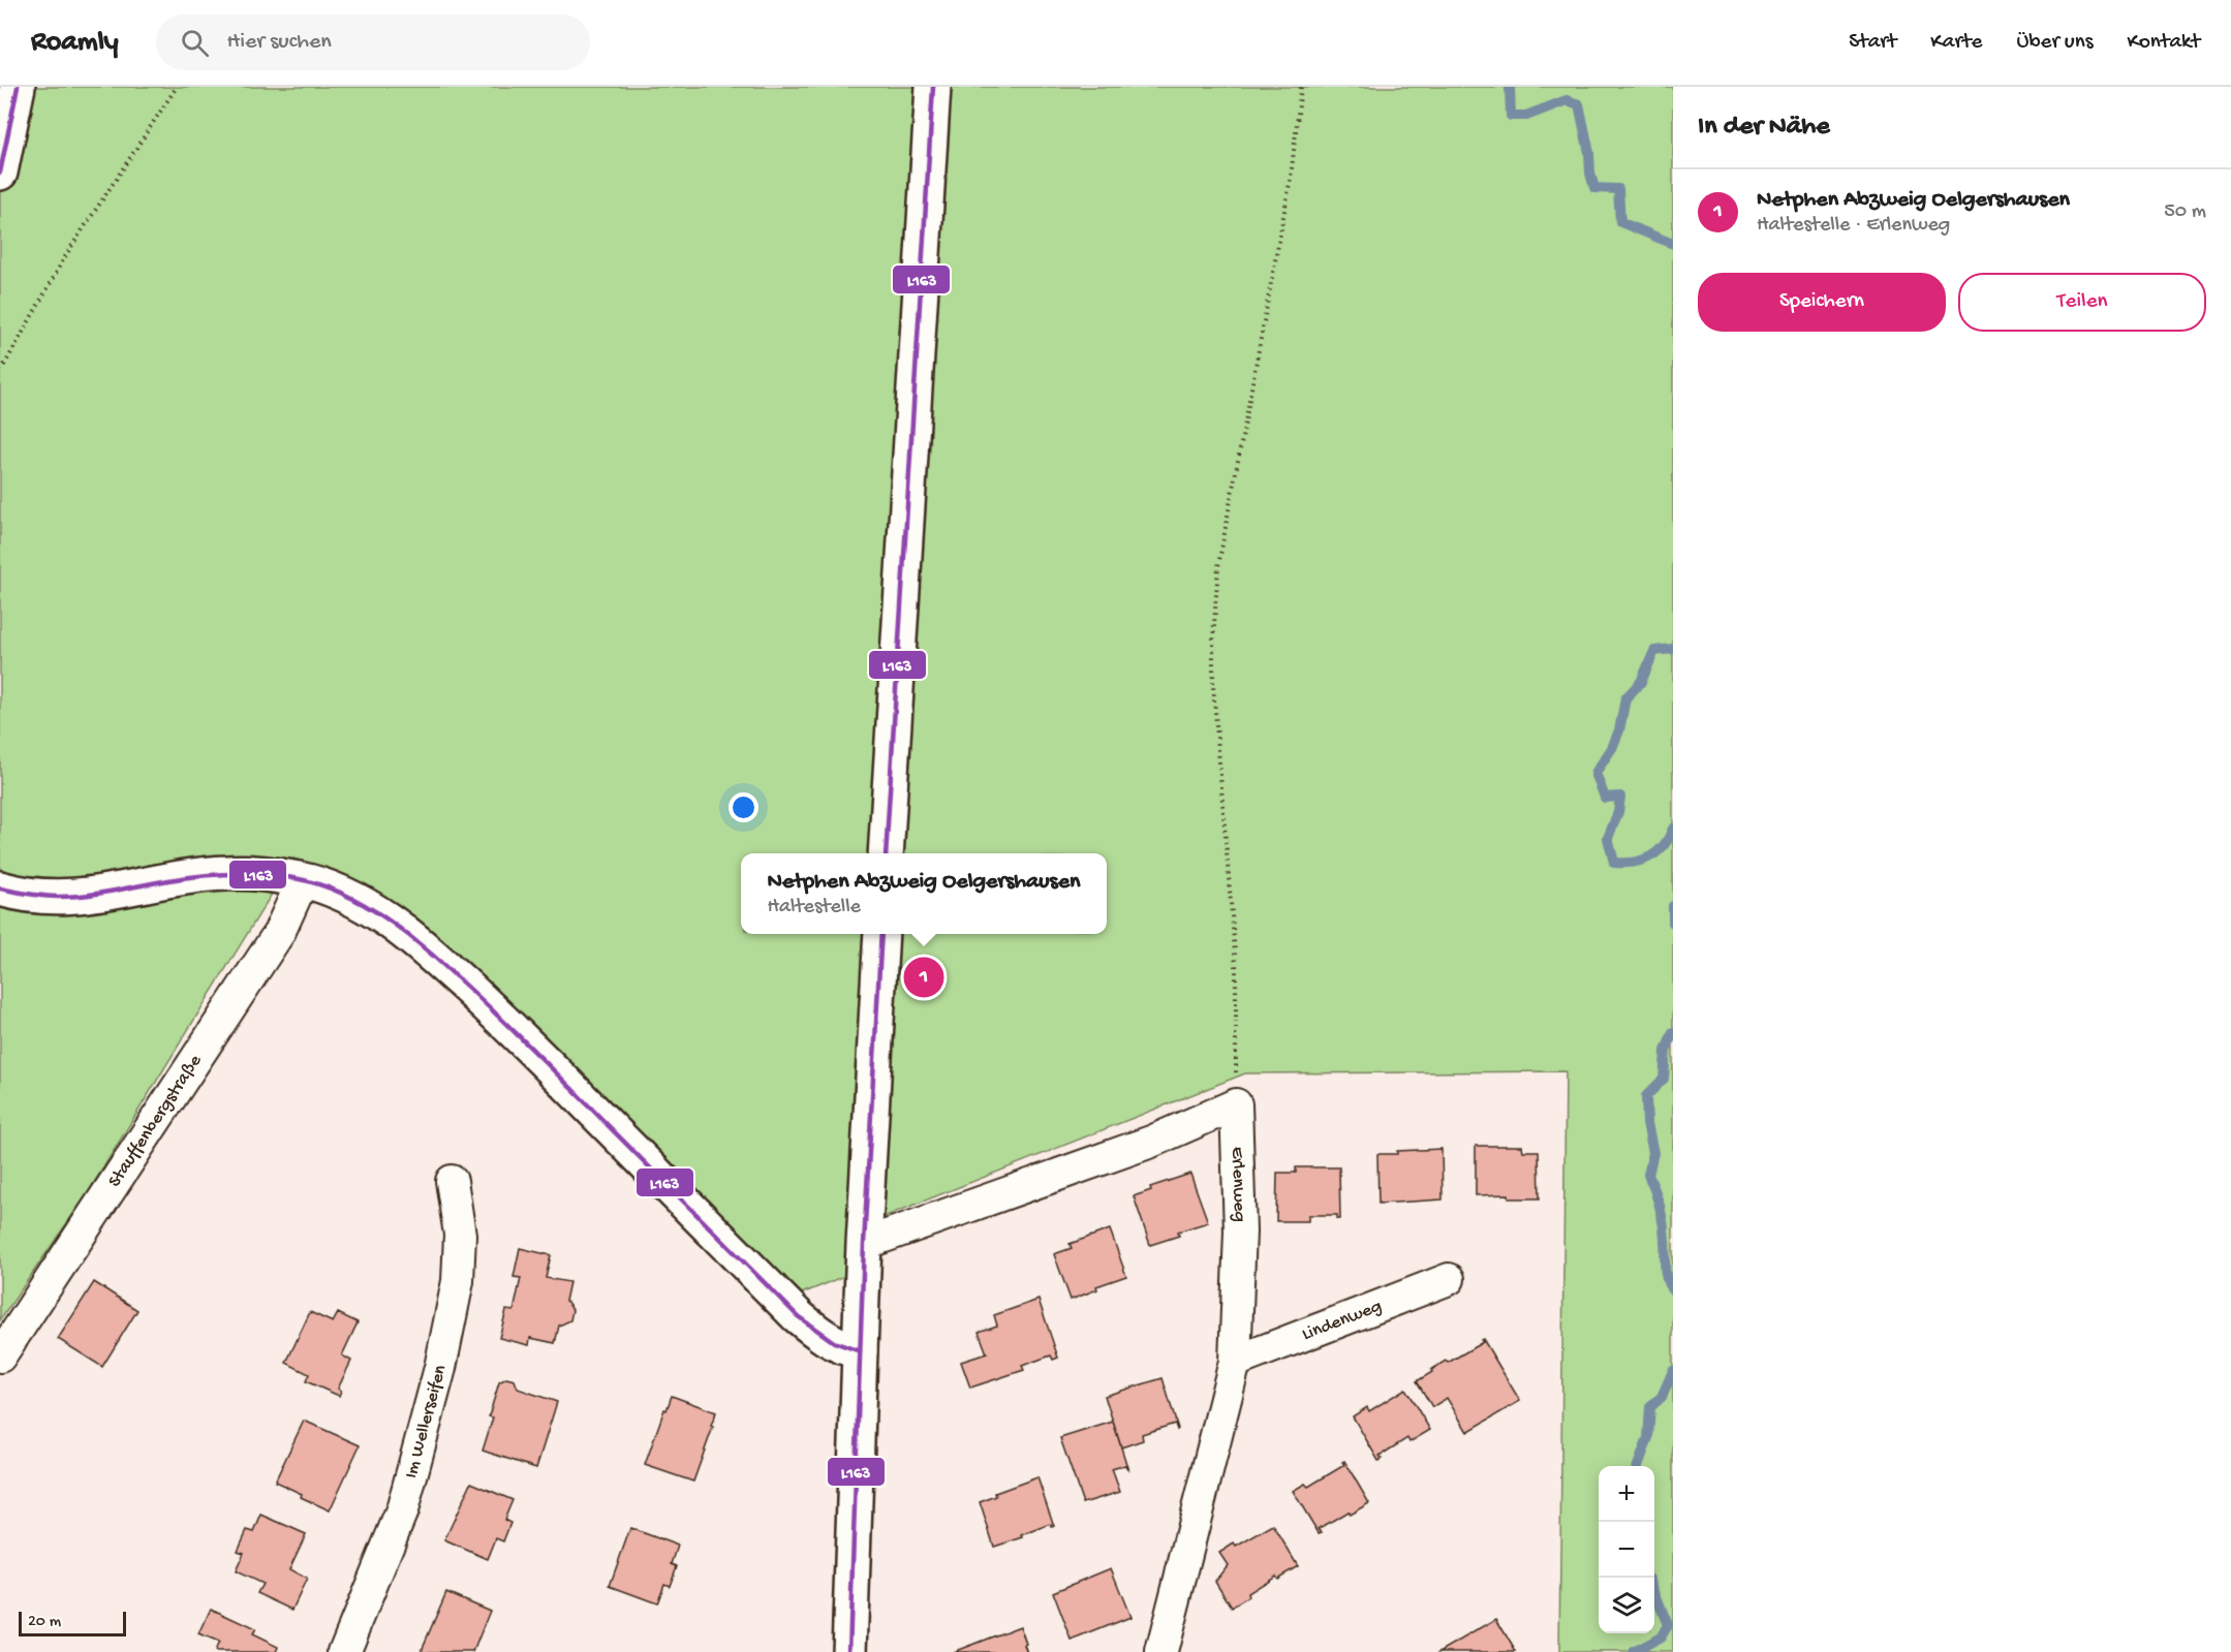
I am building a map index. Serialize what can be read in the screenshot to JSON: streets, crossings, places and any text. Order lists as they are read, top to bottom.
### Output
{
  "streets": {
    "street": [
      "Stauffenbergstraße",
      "Erlenweg",
      "Lindenweg",
      "Im Wellerseifen"
    ]
  },
  "crossings": [
    ["Erlenweg", "Lindenweg"]
  ],
  "lines": ["transit line L163"],
  "scale_bar": "20 m",
  "page": {
    "header": "Roamly",
    "search": "Hier suchen",
    "nav": [
      "Start",
      "Karte",
      "Über uns",
      "Kontakt"
    ],
    "heading": "In der Nähe",
    "list": [
      {
        "mark": "1",
        "name": "Netphen Abzweig Oelgershausen",
        "note": "Haltestelle · Erlenweg",
        "value": "50 m"
      }
    ],
    "buttons": ["Speichern", "Teilen"],
    "popup": ["Netphen Abzweig Oelgershausen", "Haltestelle"],
    "pins": "1",
    "map_buttons": ["+", "−"],
    "scale": "20 m"
  }
}
